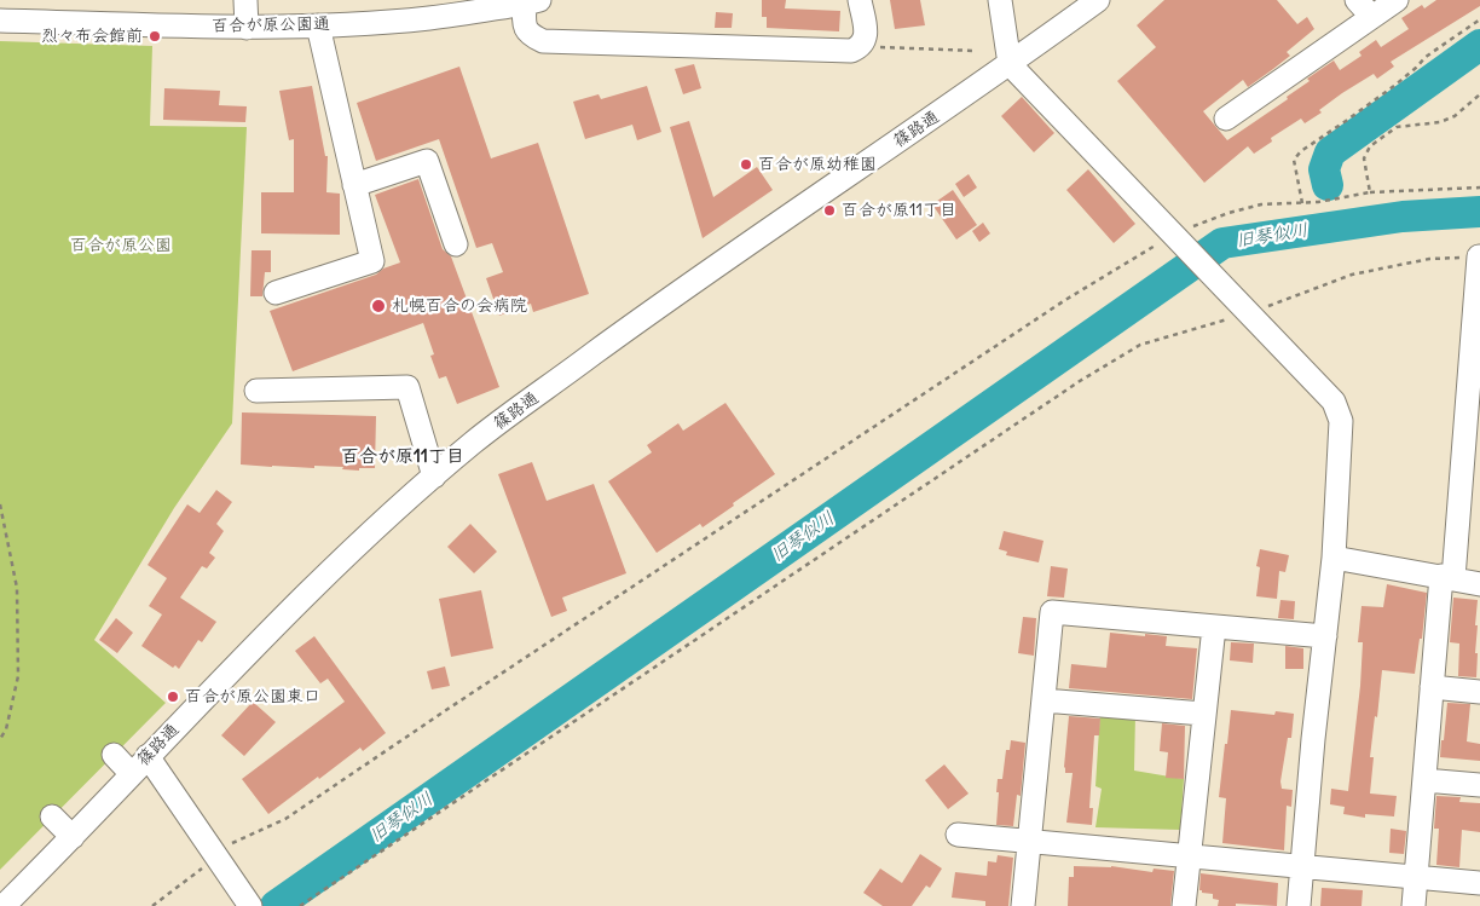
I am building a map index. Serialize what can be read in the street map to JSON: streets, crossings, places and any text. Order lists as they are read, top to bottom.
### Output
{
  "streets": {
    "street": ["百合が原公園通", "篠路通"]
  },
  "districts": ["百合が原11丁目"],
  "water": ["旧琴似川"],
  "parks": ["百合が原公園"],
  "places": [
    "烈々布会館前",
    "百合が原幼稚園",
    "百合が原11丁目",
    "札幌百合の会病院",
    "百合が原公園東口"
  ]
}
